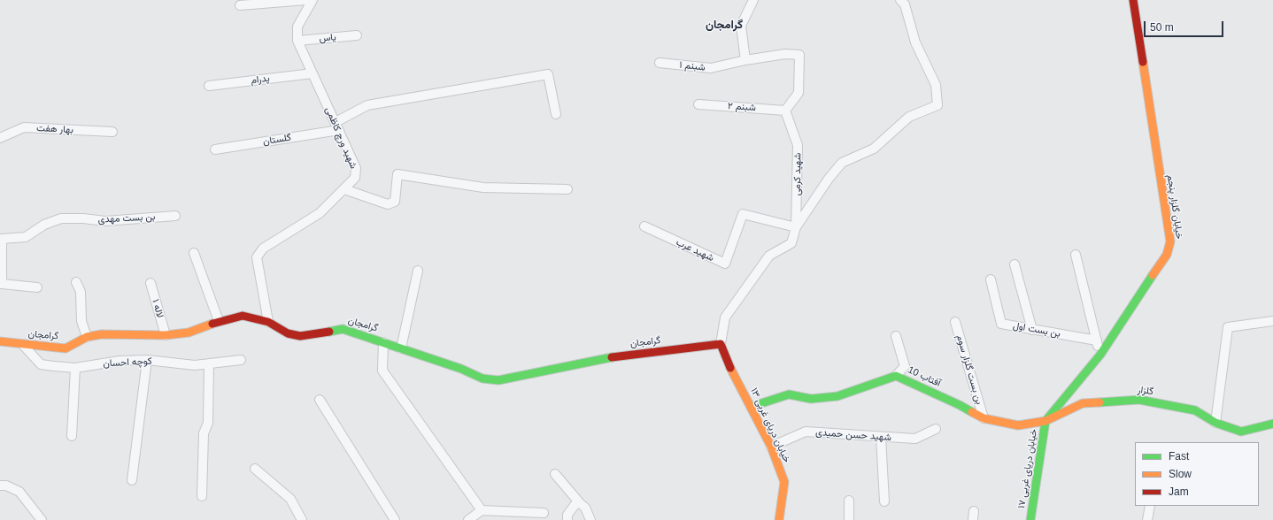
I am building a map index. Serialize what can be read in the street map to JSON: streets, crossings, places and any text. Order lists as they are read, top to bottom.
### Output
{
  "streets": {
    "street": [
      "یاس",
      "شبنم ۱",
      "پدرام",
      "شبنم ۲",
      "بهار هفت",
      "شهید ورچ کاظمی",
      "گلستان",
      "شهید کرمی",
      "خیابان گلزار پنجم",
      "بن بست مهدی",
      "شهید عرب",
      "لاله ۱",
      "گرامجان",
      "بن بست اول",
      "کوچه احسان",
      "بن بست گلزار سوم",
      "آفتاب 10",
      "گلزار",
      "خیابان دریای غربی ۱۳",
      "شهید حسن حمیدی",
      "خیابان دریای غربی ۱۷"
    ]
  },
  "crossings": [
    ["یاس", "شهید ورچ کاظمی"],
    ["پدرام", "شهید ورچ کاظمی"],
    ["شبنم ۲", "شهید کرمی"],
    ["شهید ورچ کاظمی", "گلستان"],
    ["شهید ورچ کاظمی", "گرامجان"],
    ["شهید کرمی", "شهید عرب"],
    ["خیابان گلزار پنجم", "آفتاب 10"],
    ["خیابان گلزار پنجم", "گلزار"],
    ["خیابان گلزار پنجم", "خیابان دریای غربی ۱۷"],
    ["لاله ۱", "گرامجان"],
    ["گرامجان", "کوچه احسان"],
    ["گرامجان", "خیابان دریای غربی ۱۳"],
    ["بن بست گلزار سوم", "آفتاب 10"],
    ["آفتاب 10", "گلزار"],
    ["آفتاب 10", "خیابان دریای غربی ۱۳"],
    ["آفتاب 10", "خیابان دریای غربی ۱۷"],
    ["گلزار", "خیابان دریای غربی ۱۷"],
    ["خیابان دریای غربی ۱۳", "شهید حسن حمیدی"]
  ],
  "districts": ["گرامجان"],
  "legend": ["Fast", "Slow", "Jam"],
  "scale_bar": "50 m"
}
